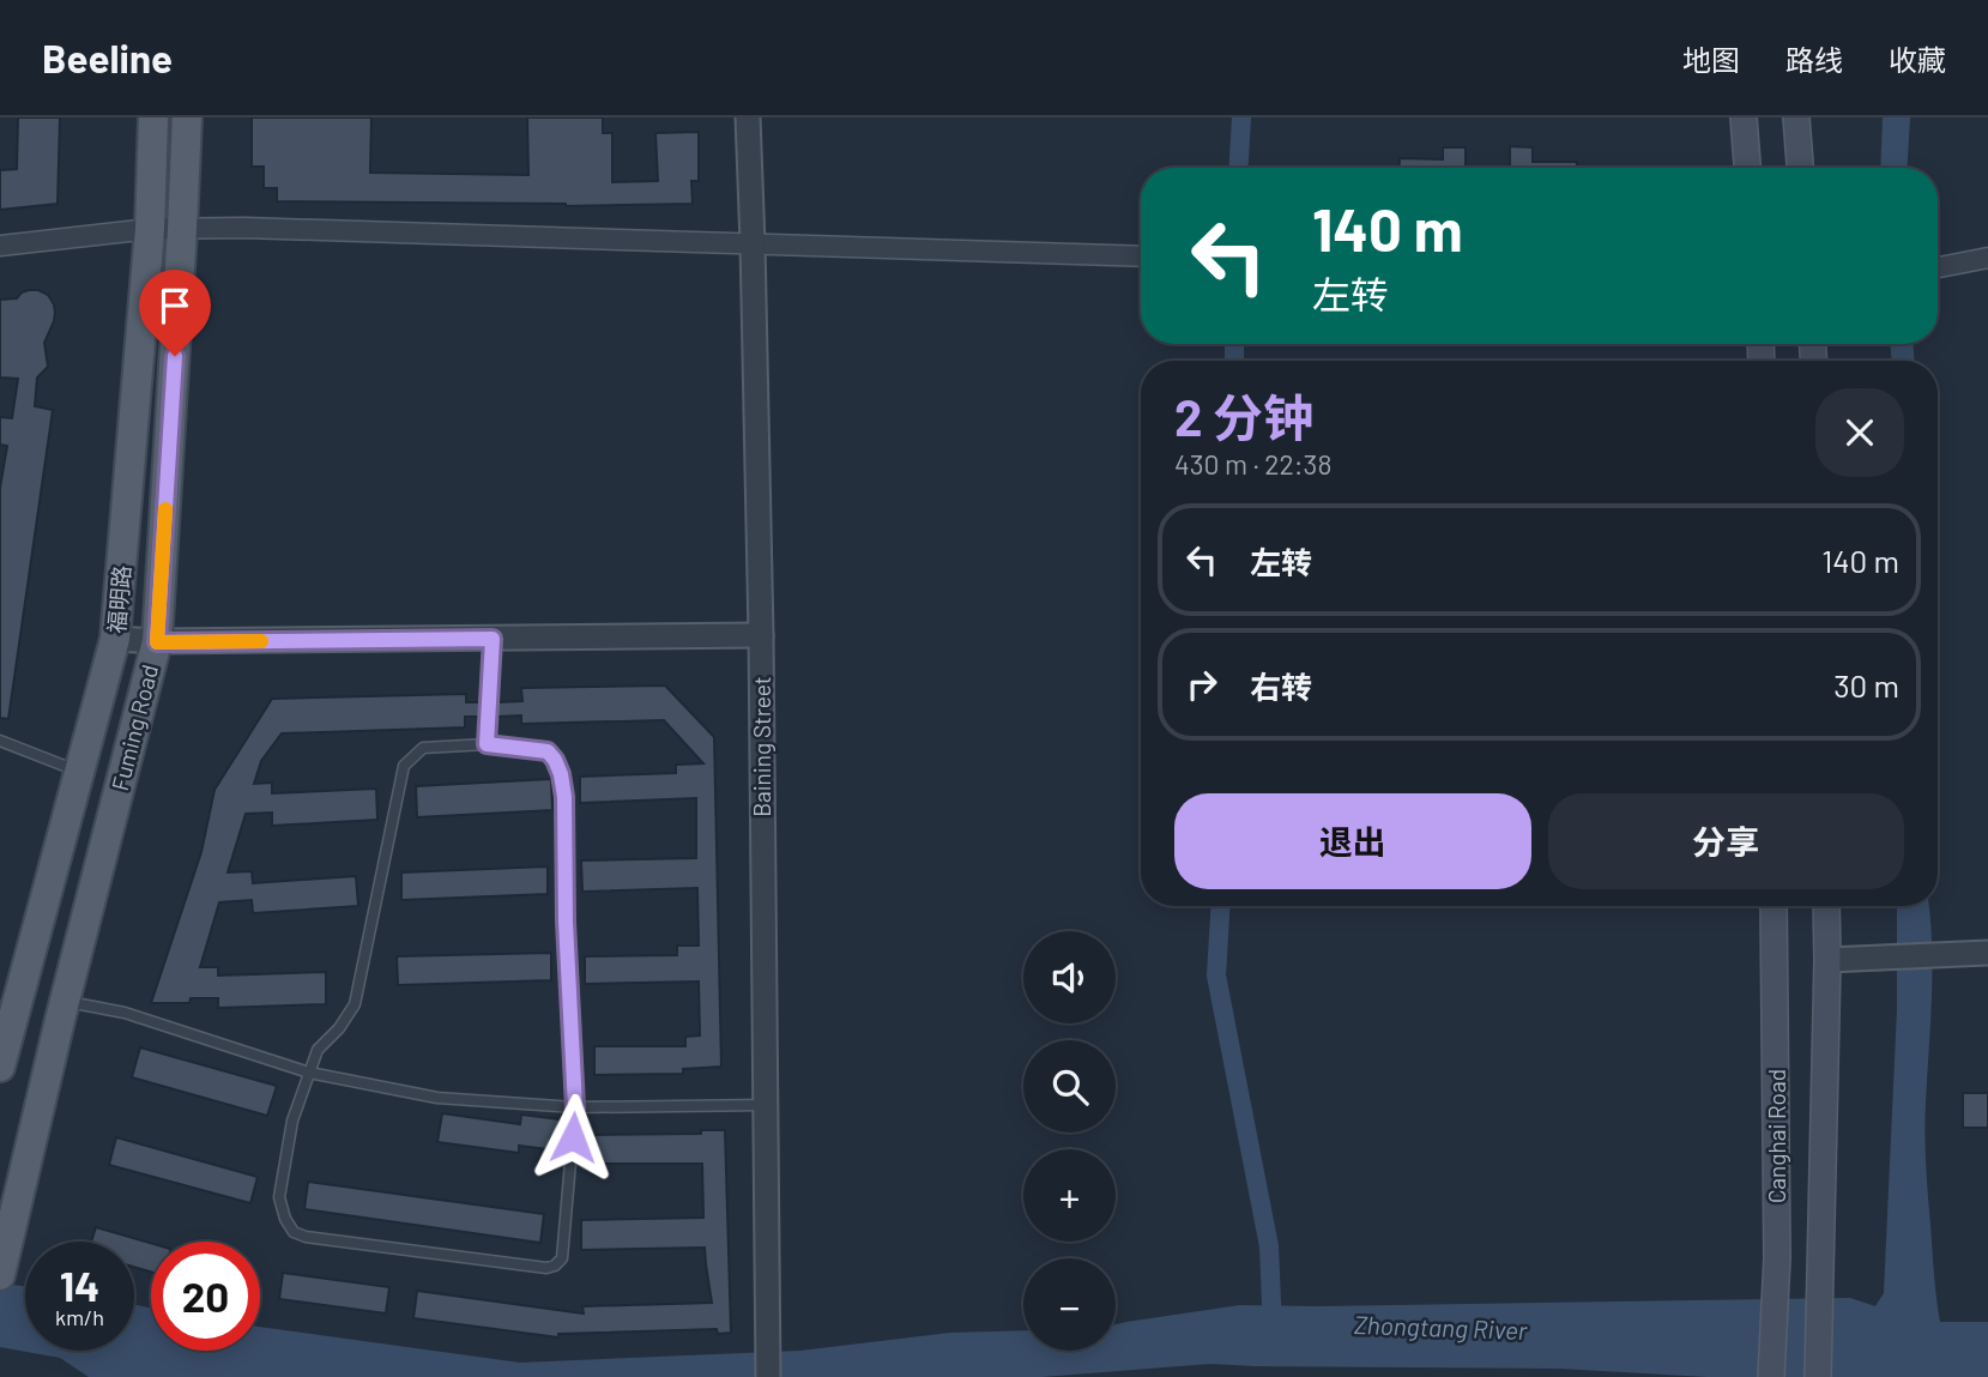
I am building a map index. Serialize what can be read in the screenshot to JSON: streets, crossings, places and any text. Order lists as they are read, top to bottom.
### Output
{
  "streets": {
    "main road": ["福明路", "Fuming Road", "Canghai Road"],
    "street": ["Baining Street"]
  },
  "water": ["Zhongtang River"],
  "page": {
    "header": "Beeline",
    "nav": ["地图", "路线", "收藏"],
    "turn": ["140 m", "左转"],
    "heading": ["2 分钟", "430 m · 22:38"],
    "list": [
      {
        "name": "左转",
        "value": "140 m"
      },
      {
        "name": "右转",
        "value": "30 m"
      }
    ],
    "buttons": ["退出", "分享"],
    "map_buttons": ["+", "−"],
    "speed": "14 km/h",
    "limit": "20"
  }
}
